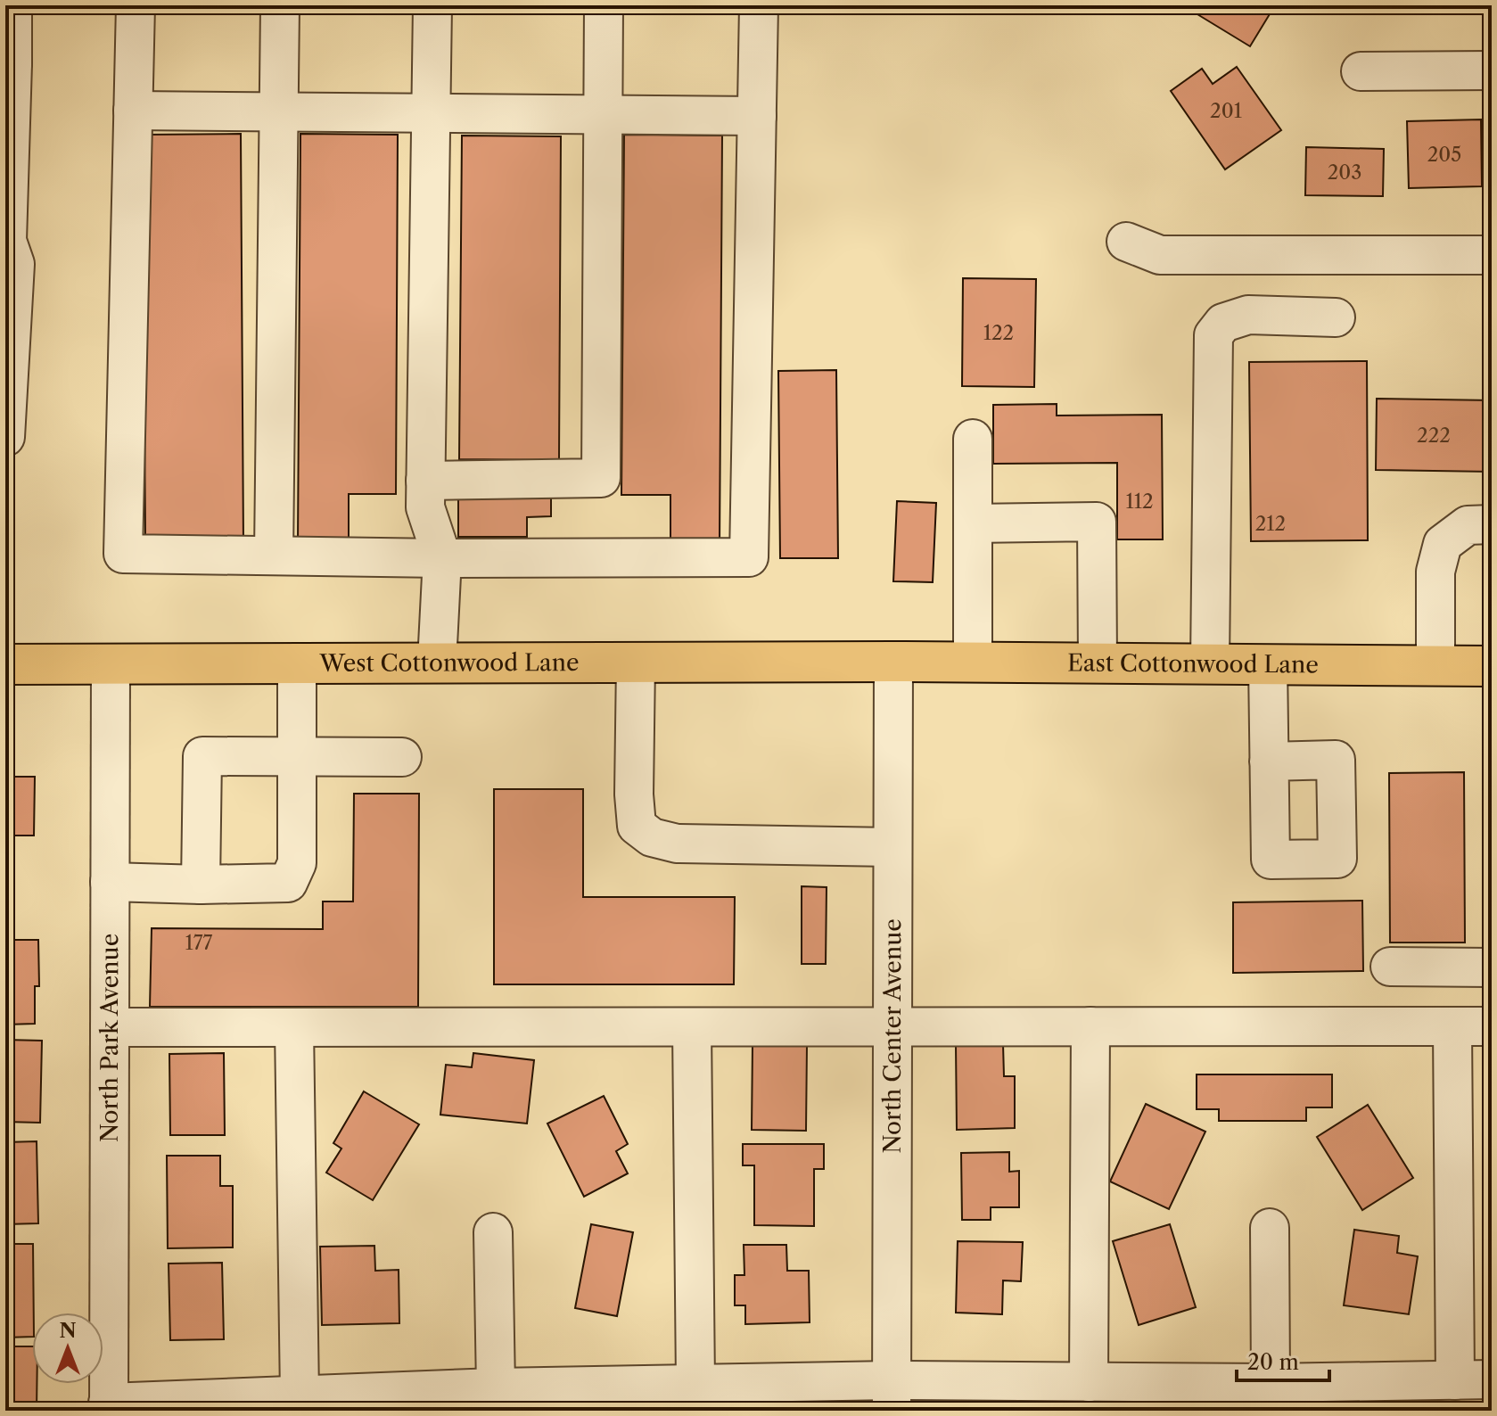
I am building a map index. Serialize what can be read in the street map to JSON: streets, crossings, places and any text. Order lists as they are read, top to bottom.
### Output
{
  "streets": {
    "main road": ["West Cottonwood Lane", "East Cottonwood Lane"],
    "street": ["North Center Avenue", "North Park Avenue"]
  },
  "crossings": [
    ["West Cottonwood Lane", "East Cottonwood Lane"],
    ["West Cottonwood Lane", "North Center Avenue"],
    ["West Cottonwood Lane", "North Park Avenue"],
    ["East Cottonwood Lane", "North Center Avenue"]
  ],
  "house_numbers": [
    "201",
    "205",
    "203",
    "122",
    "222",
    "112",
    "212",
    "177"
  ],
  "scale_bar": "20 m",
  "north": "top"
}
